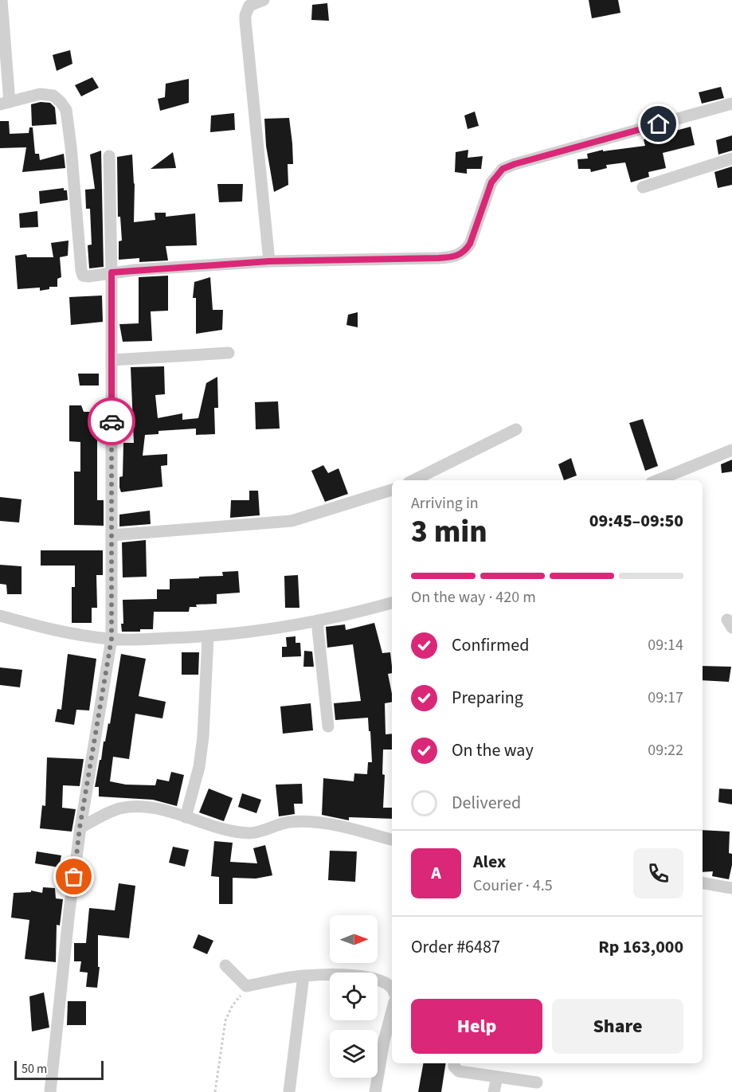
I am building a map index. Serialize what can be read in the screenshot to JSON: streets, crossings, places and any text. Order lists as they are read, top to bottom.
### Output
{
  "scale_bar": "50 m",
  "north": "right",
  "page": {
    "heading": ["3 min", "Arriving in", "09:45–09:50"],
    "panel": [
      "Alex",
      "Courier · 4.5",
      "Order #6487",
      "Rp 163,000"
    ],
    "bar": "On the way · 420 m",
    "list": [
      ["Confirmed", "09:14"],
      ["Preparing", "09:17"],
      ["On the way", "09:22"],
      "Delivered"
    ],
    "round": "A",
    "buttons": ["Help", "Share"],
    "scale": "50 m"
  }
}
